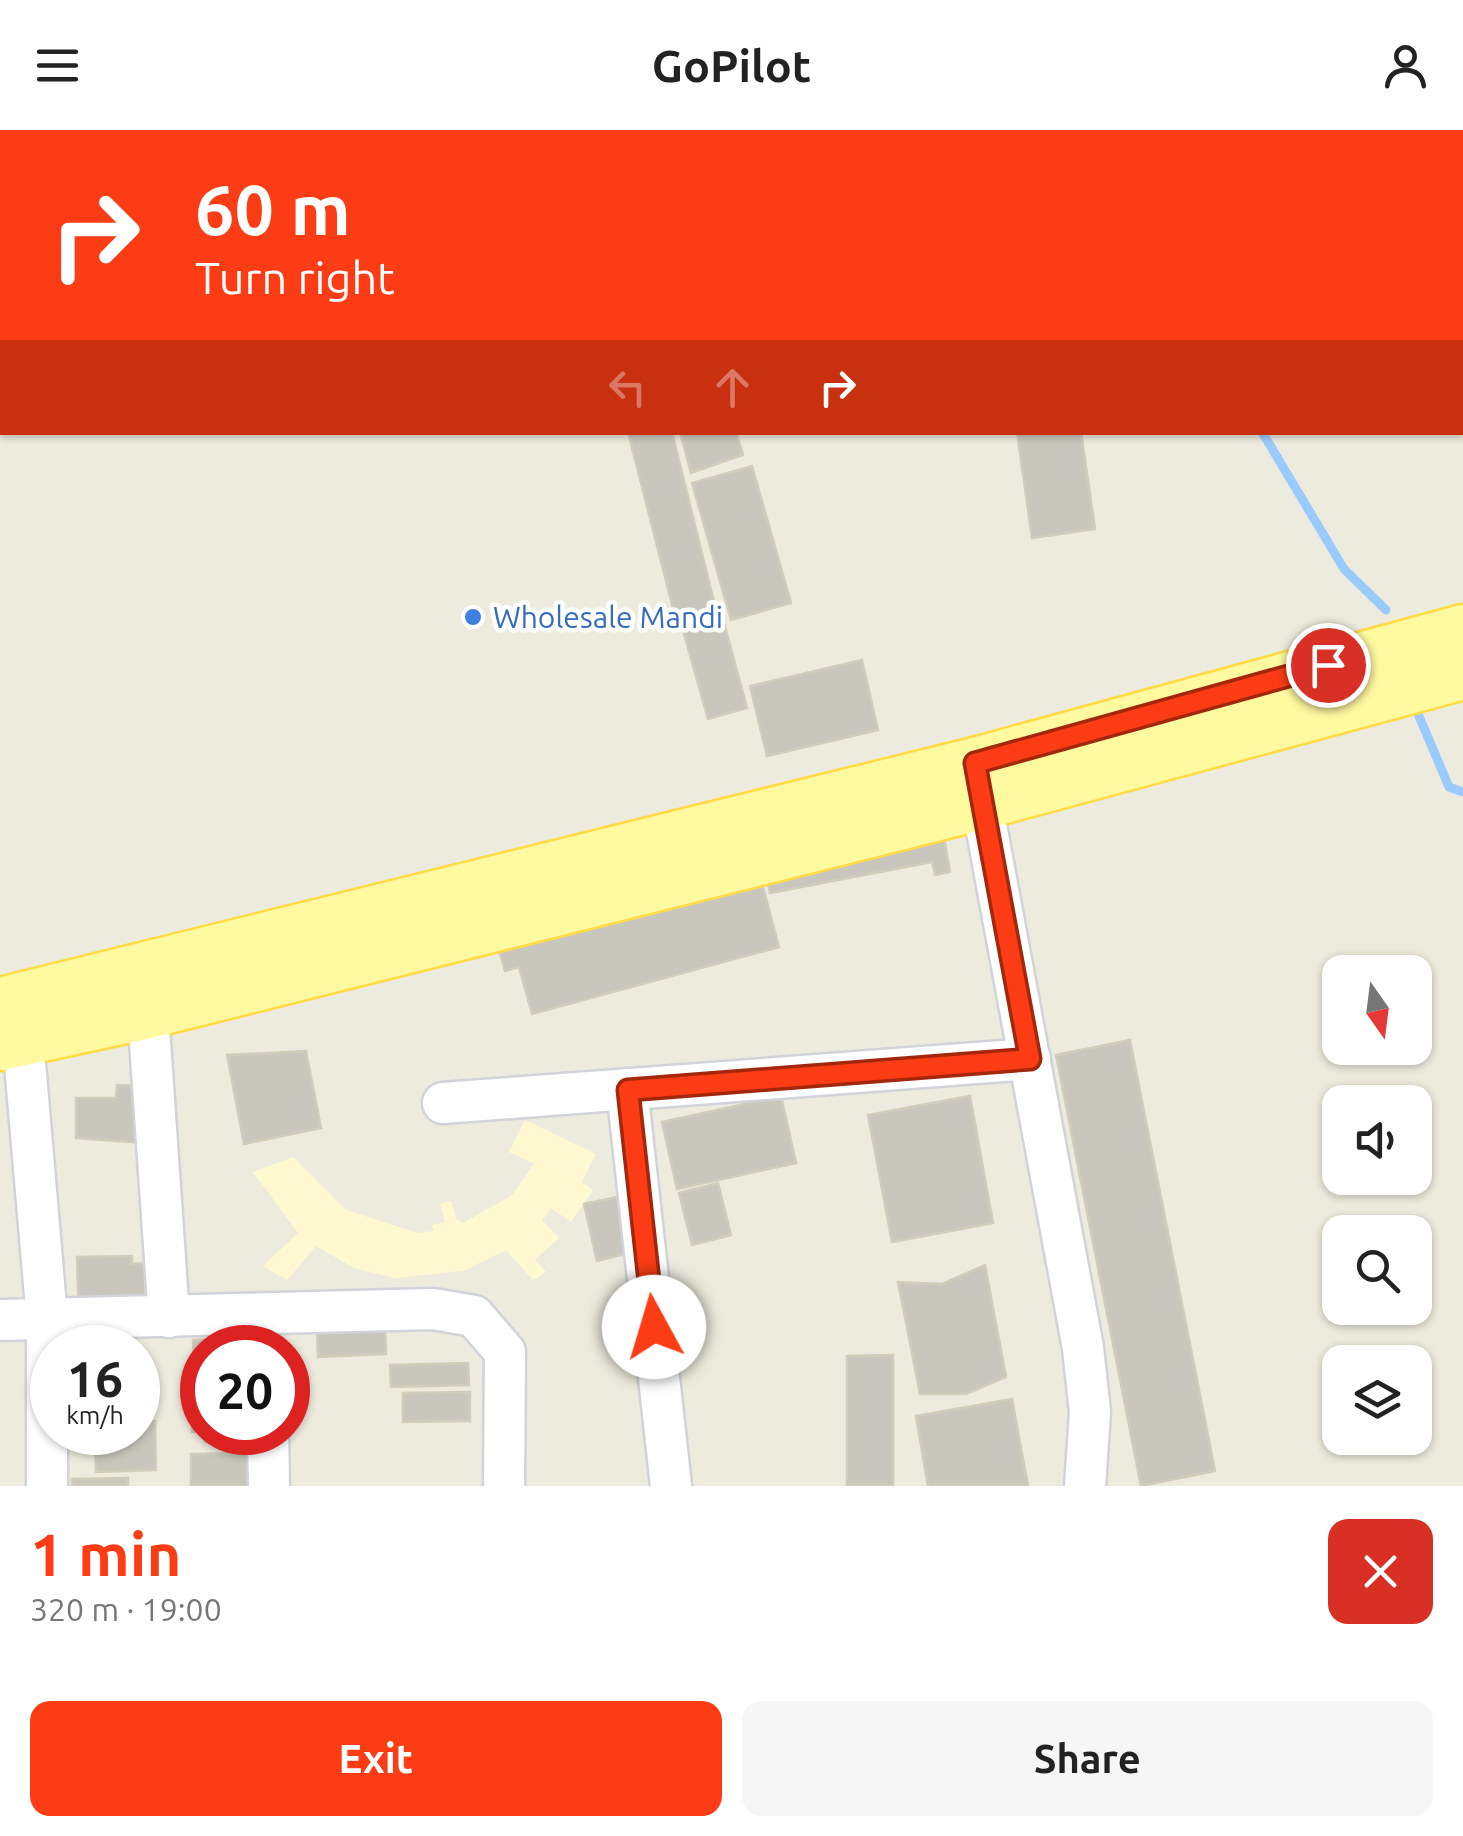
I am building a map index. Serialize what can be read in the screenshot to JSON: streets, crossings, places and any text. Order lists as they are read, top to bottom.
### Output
{
  "places": ["Wholesale Mandi"],
  "north": "bottom",
  "page": {
    "header": "GoPilot",
    "turn": ["60 m", "Turn right"],
    "speed": "16 km/h",
    "limit": "20",
    "heading": ["1 min", "320 m · 19:00"],
    "buttons": ["Exit", "Share"]
  }
}
